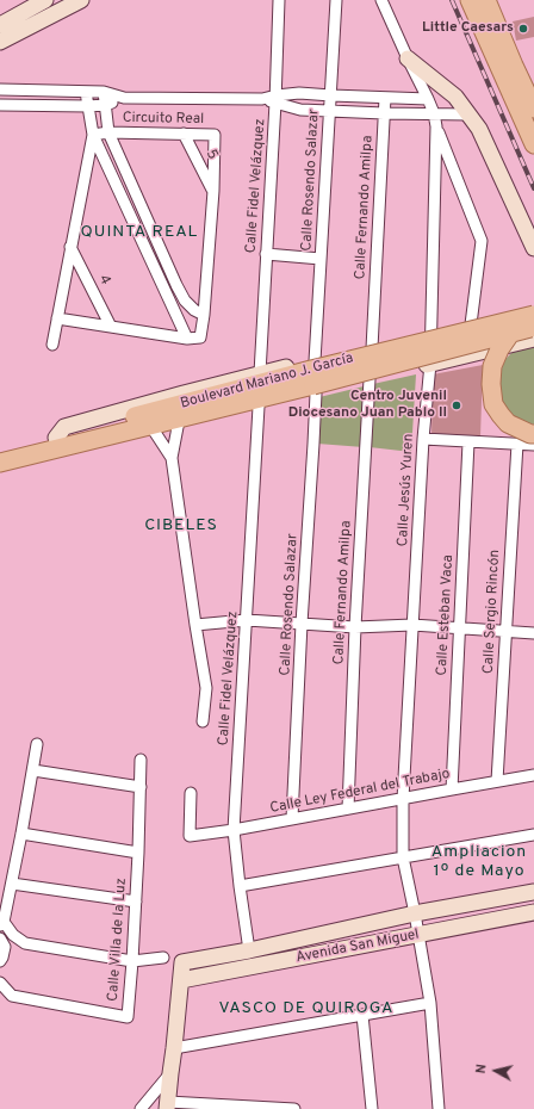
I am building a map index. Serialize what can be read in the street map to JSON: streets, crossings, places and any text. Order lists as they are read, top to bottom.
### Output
{
  "streets": {
    "main road": ["Boulevard Mariano J. García"],
    "street": [
      "Circuito Real",
      "5",
      "Calle Rosendo Salazar",
      "Calle Fidel Velázquez",
      "Calle Fernando Amilpa",
      "4",
      "Calle Jesús Yuren",
      "Calle Sergio Rincón",
      "Calle Esteban Vaca",
      "Calle Ley Federal del Trabajo",
      "Calle Villa de la Luz",
      "Avenida San Miguel"
    ]
  },
  "crossings": [
    ["Circuito Real", "5"],
    ["Calle Rosendo Salazar", "Boulevard Mariano J. García"],
    ["Calle Rosendo Salazar", "Calle Ley Federal del Trabajo"],
    ["Calle Fidel Velázquez", "Calle Ley Federal del Trabajo"],
    ["Calle Fidel Velázquez", "Avenida San Miguel"],
    ["Calle Fernando Amilpa", "Calle Ley Federal del Trabajo"],
    ["Calle Jesús Yuren", "Calle Ley Federal del Trabajo"],
    ["Calle Jesús Yuren", "Avenida San Miguel"],
    ["Calle Sergio Rincón", "Calle Ley Federal del Trabajo"],
    ["Calle Esteban Vaca", "Calle Ley Federal del Trabajo"]
  ],
  "districts": [
    "QUINTA REAL",
    "CIBELES",
    "Ampliacion 1º de Mayo",
    "VASCO DE QUIROGA"
  ],
  "places": ["Little Caesars", "Centro Juvenil Diocesano Juan Pablo II"],
  "north": "left"
}
